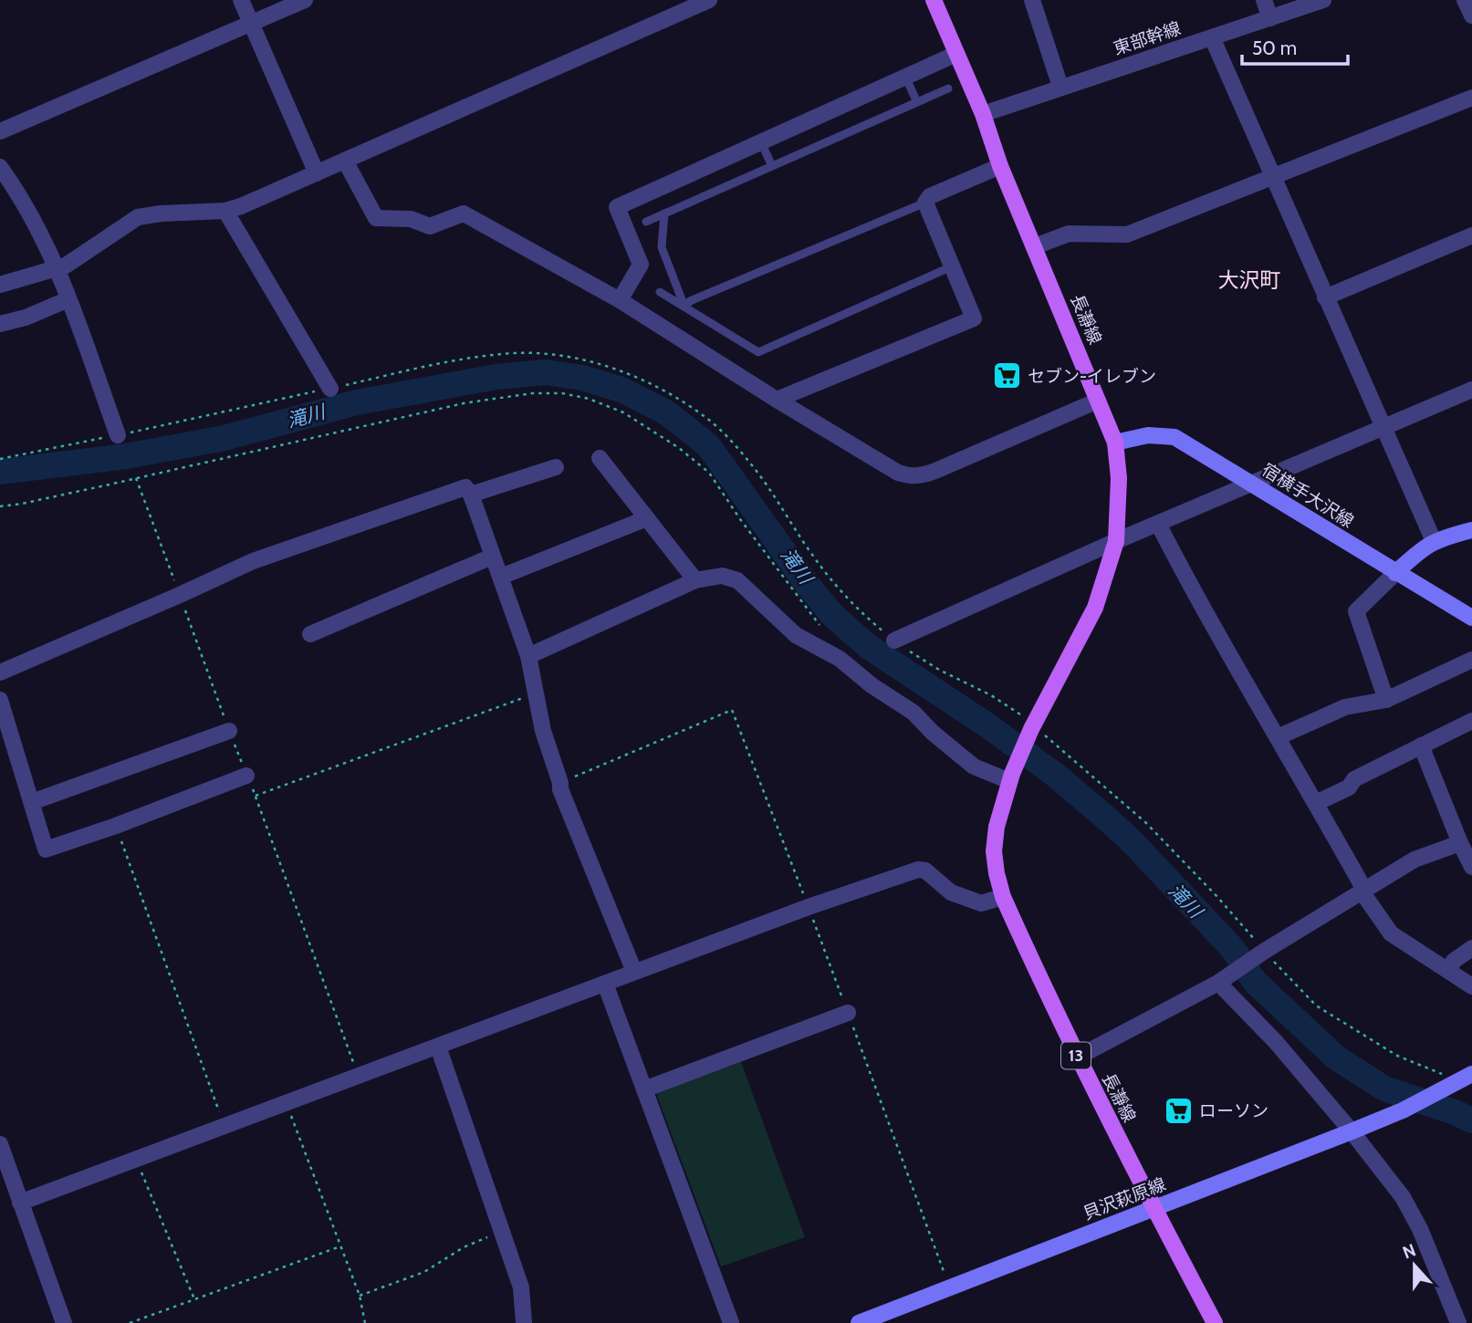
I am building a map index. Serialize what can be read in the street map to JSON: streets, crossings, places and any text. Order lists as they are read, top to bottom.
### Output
{
  "streets": {
    "main road": ["長瀞線", "13"],
    "street": ["東部幹線", "宿横手大沢線", "貝沢萩原線"]
  },
  "crossings": [
    ["東部幹線", "長瀞線"],
    ["長瀞線", "宿横手大沢線"],
    ["長瀞線", "貝沢萩原線"]
  ],
  "districts": ["大沢町"],
  "water": ["滝川"],
  "places": {
    "supermarket": ["セブン-イレブン", "ローソン"]
  },
  "scale_bar": "50 m",
  "north": "top"
}
